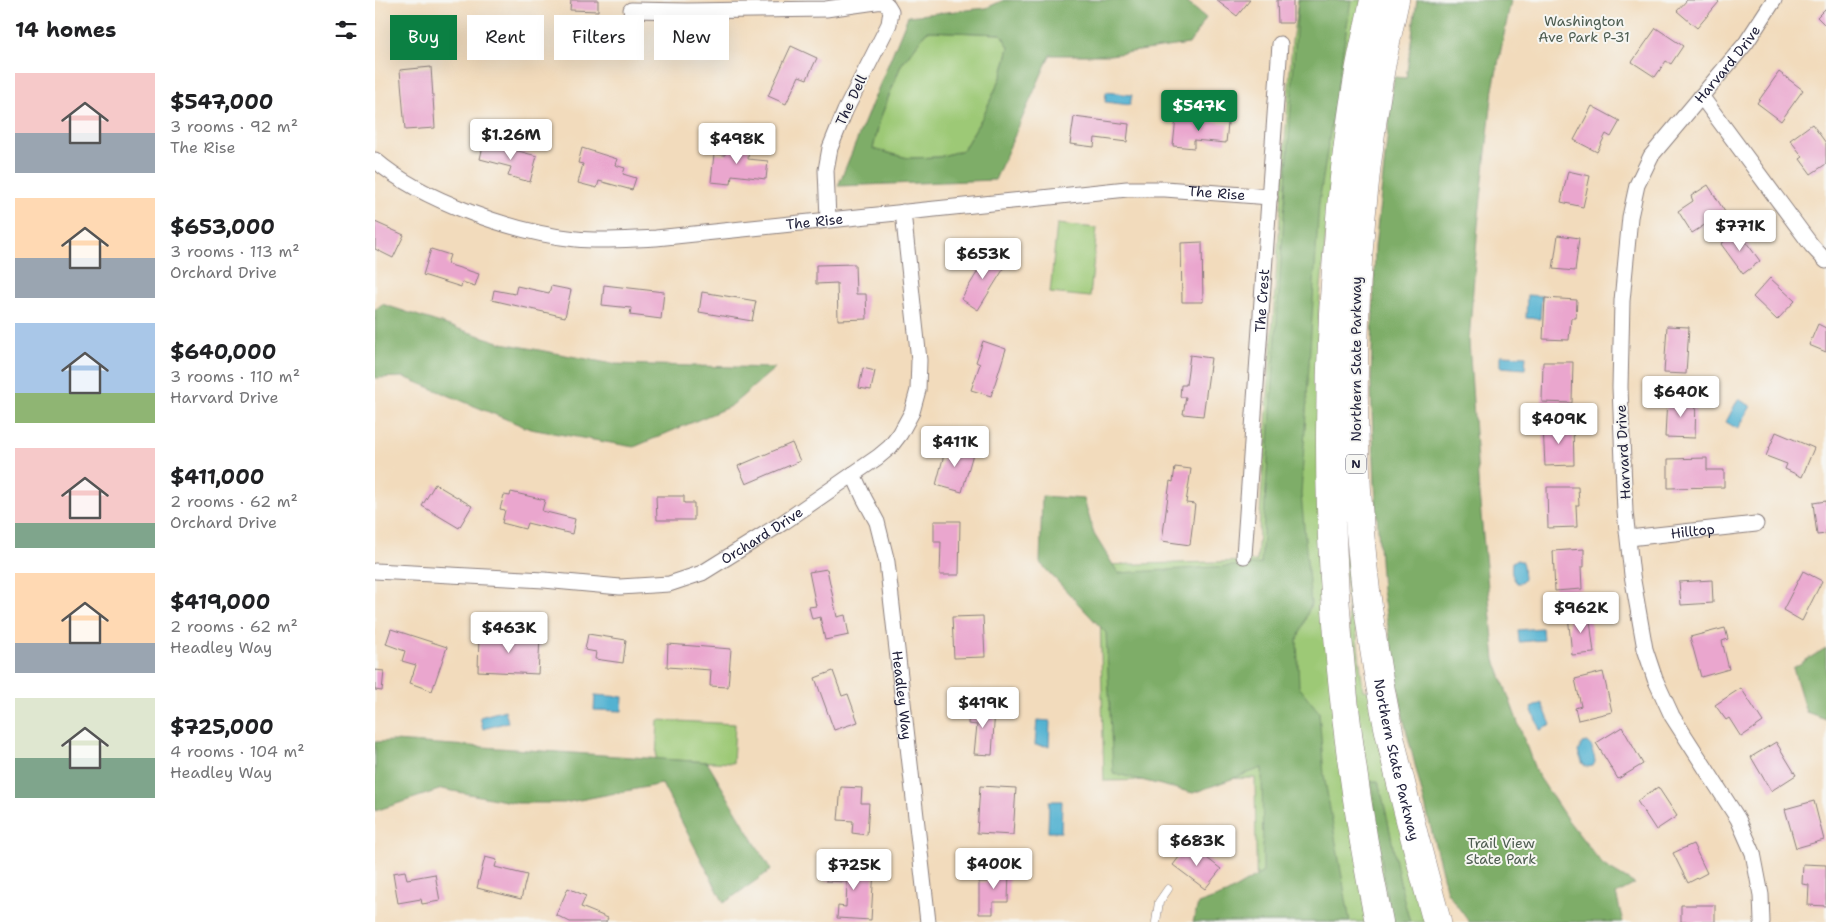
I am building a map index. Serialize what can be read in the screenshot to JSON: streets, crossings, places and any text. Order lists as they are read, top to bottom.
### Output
{
  "streets": {
    "highway": ["Northern State Parkway", "N"],
    "street": [
      "Harvard Drive",
      "The Dell",
      "The Rise",
      "The Crest",
      "Hilltop",
      "Orchard Drive",
      "Headley Way"
    ]
  },
  "crossings": [
    ["Harvard Drive", "Hilltop"],
    ["The Dell", "The Rise"],
    ["The Rise", "The Crest"],
    ["The Rise", "Orchard Drive"],
    ["Orchard Drive", "Headley Way"]
  ],
  "parks": ["Washington Ave Park P-31", "Trail View State Park"],
  "page": {
    "heading": "14 homes",
    "chip": [
      "Buy",
      "Rent",
      "Filters",
      "New"
    ],
    "list": [
      {
        "name": "$547,000",
        "note": "3 rooms · 92 m² · The Rise"
      },
      {
        "name": "$653,000",
        "note": "3 rooms · 113 m² · Orchard Drive"
      },
      {
        "name": "$640,000",
        "note": "3 rooms · 110 m² · Harvard Drive"
      },
      {
        "name": "$411,000",
        "note": "2 rooms · 62 m² · Orchard Drive"
      },
      {
        "name": "$419,000",
        "note": "2 rooms · 62 m² · Headley Way"
      },
      {
        "name": "$725,000",
        "note": "4 rooms · 104 m² · Headley Way"
      }
    ],
    "price": [
      "$547K",
      "$1.26M",
      "$498K",
      "$771K",
      "$653K",
      "$640K",
      "$409K",
      "$411K",
      "$962K",
      "$463K",
      "$419K",
      "$683K",
      "$400K",
      "$725K"
    ]
  }
}
